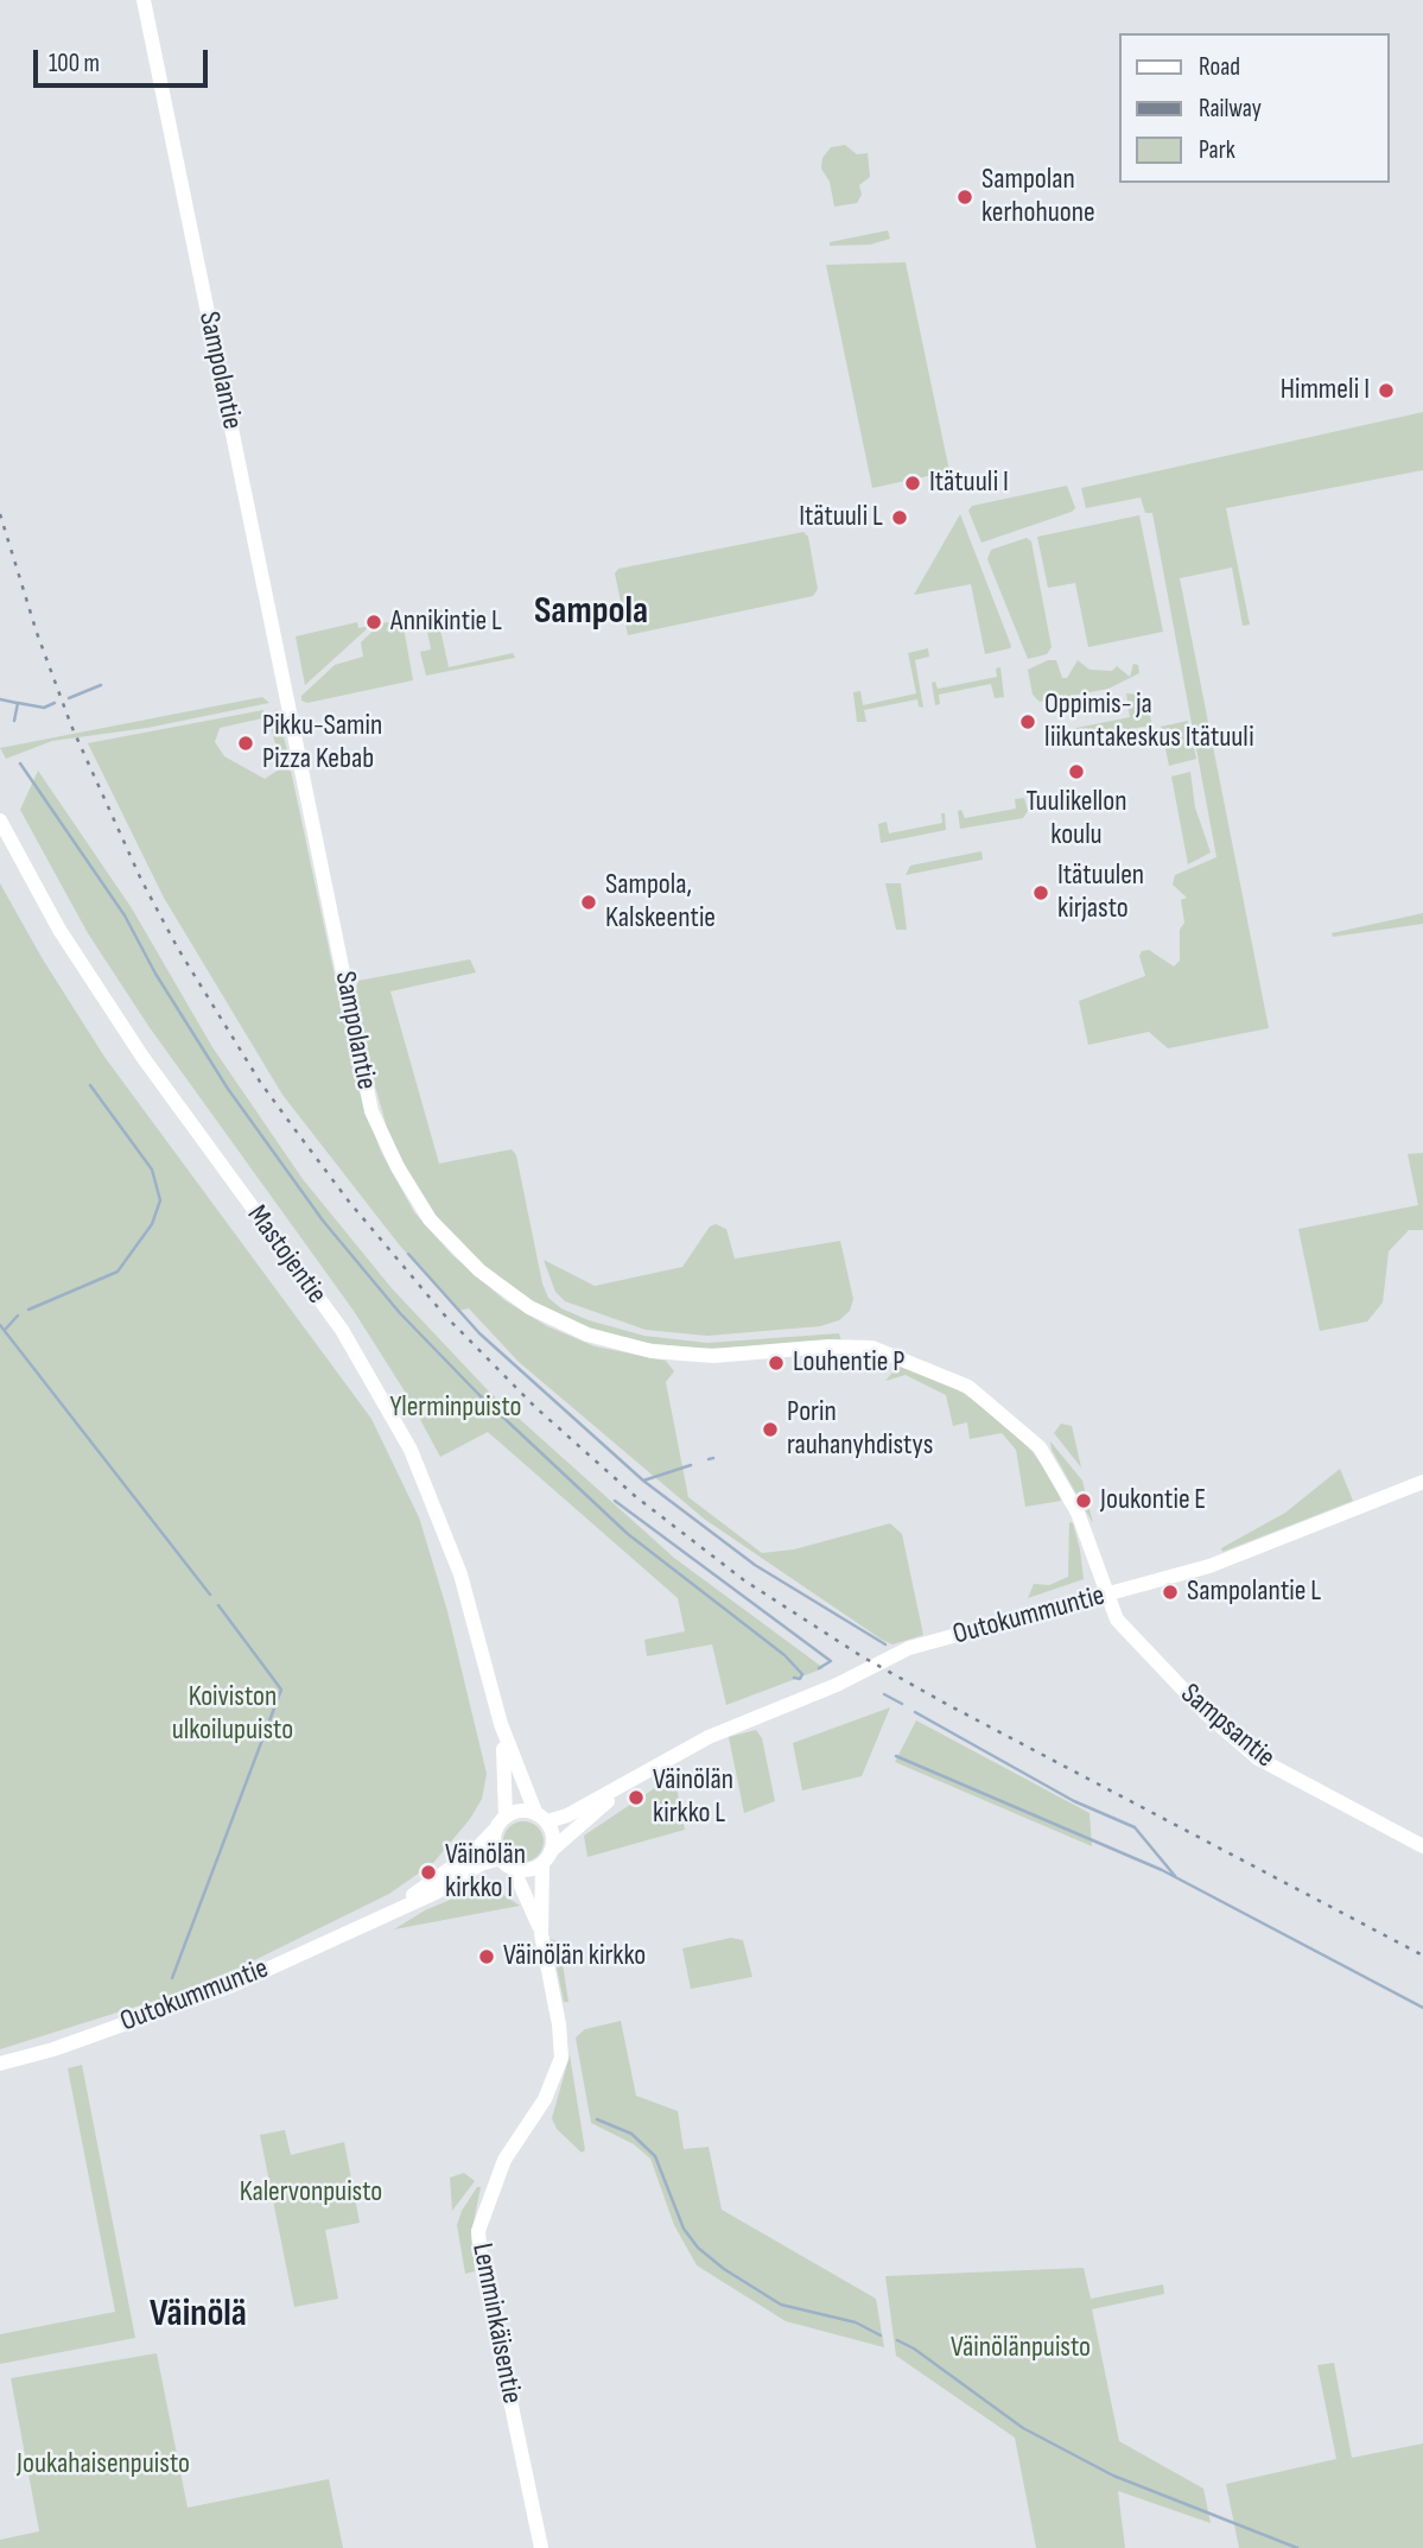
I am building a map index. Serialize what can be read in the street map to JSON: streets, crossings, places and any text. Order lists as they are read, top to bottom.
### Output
{
  "streets": {
    "street": [
      "Sampolantie",
      "Mastojentie",
      "Outokummuntie",
      "Sampsantie",
      "Lemminkäisentie"
    ]
  },
  "crossings": [
    ["Sampolantie", "Outokummuntie"],
    ["Sampolantie", "Sampsantie"],
    ["Mastojentie", "Outokummuntie"],
    ["Outokummuntie", "Sampsantie"]
  ],
  "districts": ["Sampola", "Väinölä"],
  "parks": [
    "Ylerminpuisto",
    "Koiviston ulkoilupuisto",
    "Kalervonpuisto",
    "Väinölänpuisto",
    "Joukahaisenpuisto"
  ],
  "places": [
    "Sampolan kerhohuone",
    "Himmeli I",
    "Itätuuli I",
    "Itätuuli L",
    "Annikintie L",
    "Oppimis- ja liikuntakeskus Itätuuli",
    "Pikku-Samin Pizza Kebab",
    "Tuulikellon koulu",
    "Itätuulen kirjasto",
    "Sampola, Kalskeentie",
    "Louhentie P",
    "Porin rauhanyhdistys",
    "Joukontie E",
    "Sampolantie L",
    "Väinölän kirkko L",
    "Väinölän kirkko I",
    "Väinölän kirkko"
  ],
  "legend": ["Road", "Railway", "Park"],
  "scale_bar": "100 m"
}
